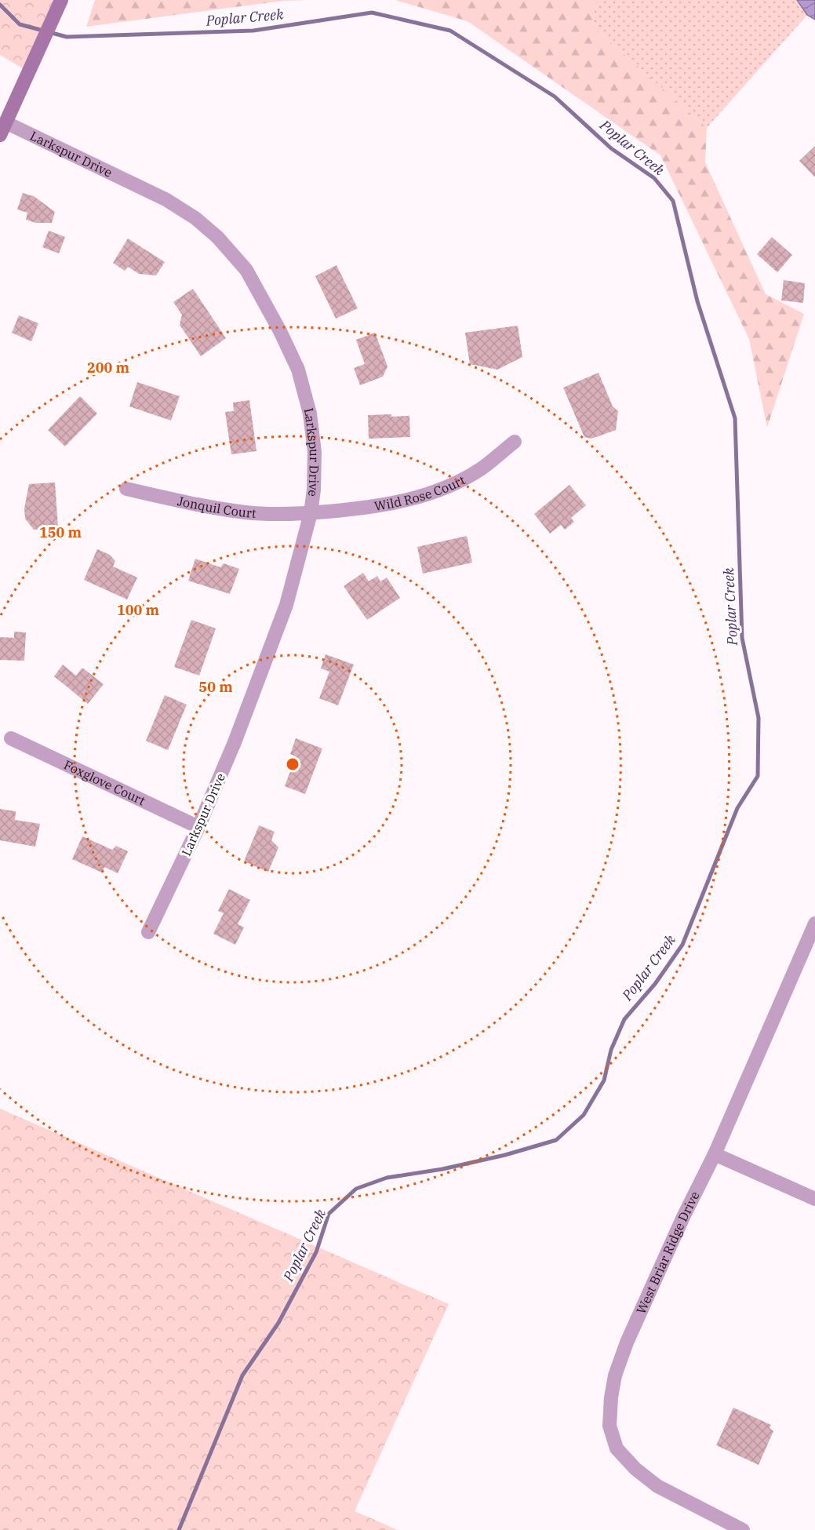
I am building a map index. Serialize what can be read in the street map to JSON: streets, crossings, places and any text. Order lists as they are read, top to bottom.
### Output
{
  "streets": {
    "street": [
      "Larkspur Drive",
      "Wild Rose Court",
      "Jonquil Court",
      "Foxglove Court",
      "West Briar Ridge Drive"
    ]
  },
  "crossings": [
    ["Larkspur Drive", "Wild Rose Court"],
    ["Larkspur Drive", "Jonquil Court"],
    ["Larkspur Drive", "Foxglove Court"],
    ["Wild Rose Court", "Jonquil Court"]
  ],
  "water": ["Poplar Creek"],
  "rings": [
    "200 m",
    "150 m",
    "100 m",
    "50 m"
  ]
}
